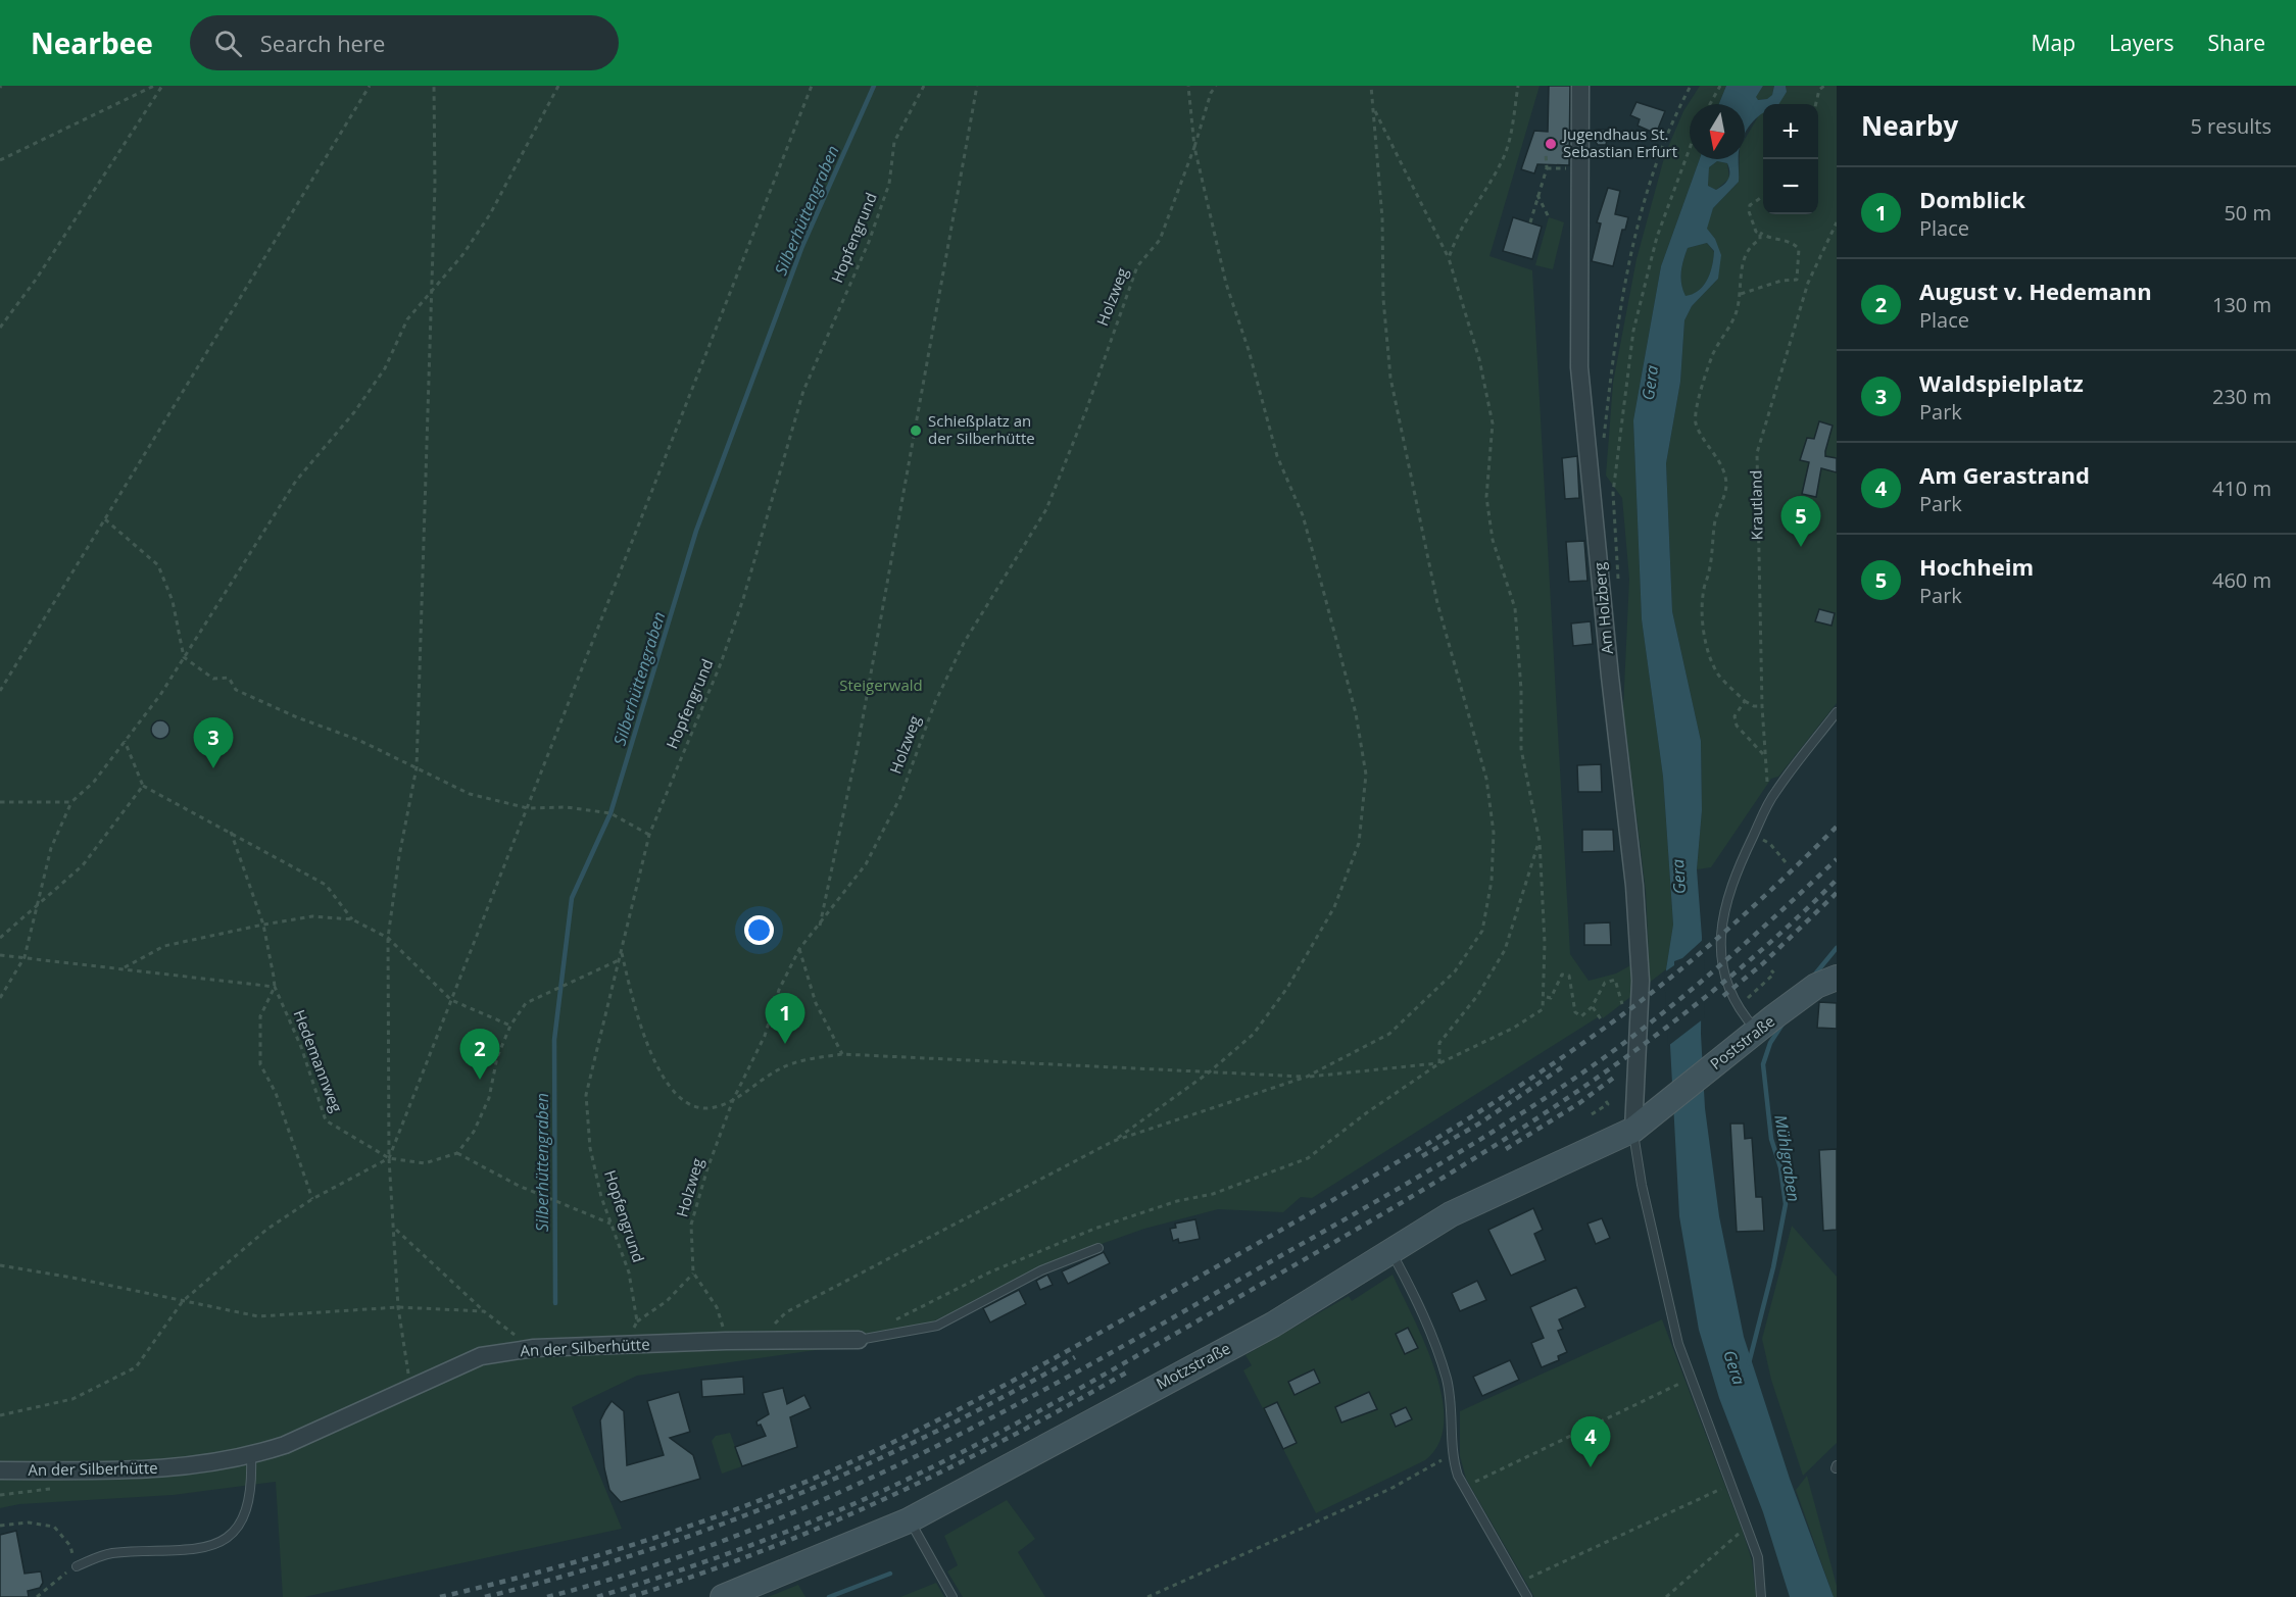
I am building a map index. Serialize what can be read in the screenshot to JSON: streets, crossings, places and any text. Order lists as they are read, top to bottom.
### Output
{
  "streets": {
    "street": [
      "Am Holzberg",
      "Poststraße",
      "An der Silberhütte",
      "Motzstraße"
    ],
    "path": [
      "Hopfengrund",
      "Holzweg",
      "Krautland",
      "Hedemannweg"
    ]
  },
  "crossings": [
    ["Am Holzberg", "Motzstraße"],
    ["Poststraße", "Motzstraße"]
  ],
  "water": ["Silberhüttengraben", "Gera", "Mühlgraben"],
  "parks": ["Steigerwald"],
  "places": ["Jugendhaus St. Sebastian Erfurt", "Schießplatz an der Silberhütte"],
  "north": "bottom",
  "page": {
    "header": "Nearbee",
    "search": "Search here",
    "nav": ["Map", "Layers", "Share"],
    "heading": ["Nearby", "5 results"],
    "map_buttons": ["+", "−"],
    "list": [
      {
        "mark": "1",
        "name": "Domblick",
        "note": "Place",
        "value": "50 m"
      },
      {
        "mark": "2",
        "name": "August v. Hedemann",
        "note": "Place",
        "value": "130 m"
      },
      {
        "mark": "3",
        "name": "Waldspielplatz",
        "note": "Park",
        "value": "230 m"
      },
      {
        "mark": "4",
        "name": "Am Gerastrand",
        "note": "Park",
        "value": "410 m"
      },
      {
        "mark": "5",
        "name": "Hochheim",
        "note": "Park",
        "value": "460 m"
      }
    ],
    "pins": [
      "5",
      "3",
      "1",
      "2",
      "4"
    ]
  }
}
